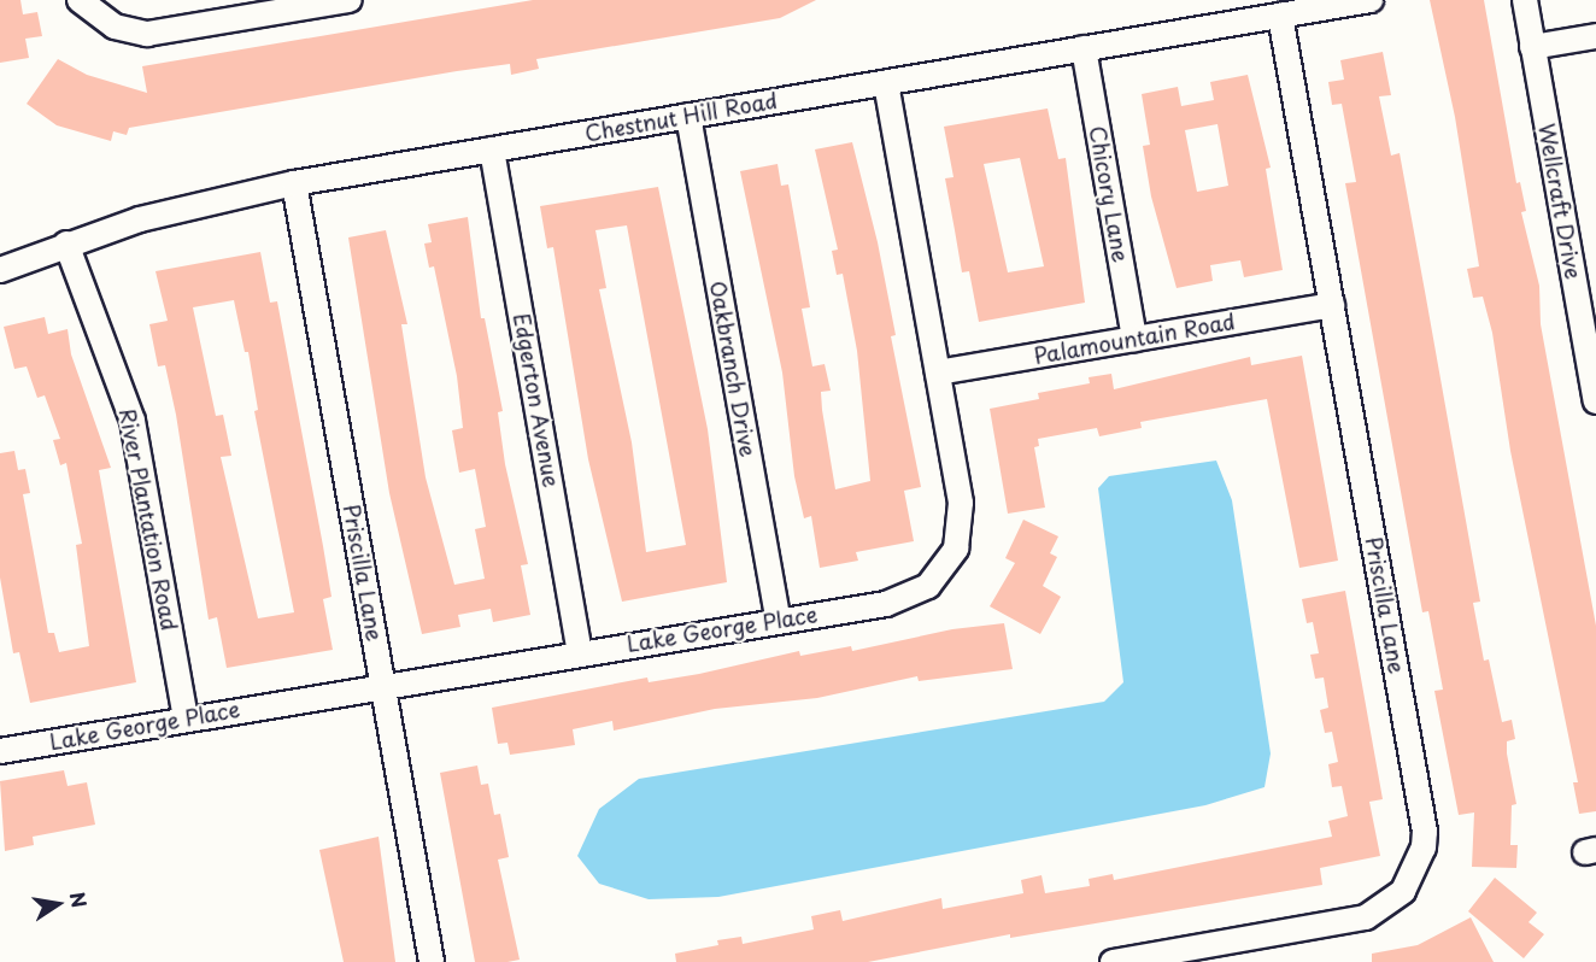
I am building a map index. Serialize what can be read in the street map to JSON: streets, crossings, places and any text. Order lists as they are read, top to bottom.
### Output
{
  "streets": {
    "street": [
      "Chestnut Hill Road",
      "Chicory Lane",
      "Wellcraft Drive",
      "Palamountain Road",
      "Oakbranch Drive",
      "Edgerton Avenue",
      "River Plantation Road",
      "Priscilla Lane",
      "Lake George Place"
    ]
  },
  "crossings": [
    ["Chestnut Hill Road", "Chicory Lane"],
    ["Chestnut Hill Road", "Oakbranch Drive"],
    ["Chestnut Hill Road", "Edgerton Avenue"],
    ["Chestnut Hill Road", "River Plantation Road"],
    ["Chestnut Hill Road", "Priscilla Lane"],
    ["Chestnut Hill Road", "Lake George Place"],
    ["Chicory Lane", "Palamountain Road"],
    ["Palamountain Road", "Priscilla Lane"],
    ["Palamountain Road", "Lake George Place"],
    ["Oakbranch Drive", "Lake George Place"],
    ["Edgerton Avenue", "Lake George Place"],
    ["River Plantation Road", "Lake George Place"],
    ["Priscilla Lane", "Lake George Place"]
  ],
  "north": "right"
}
